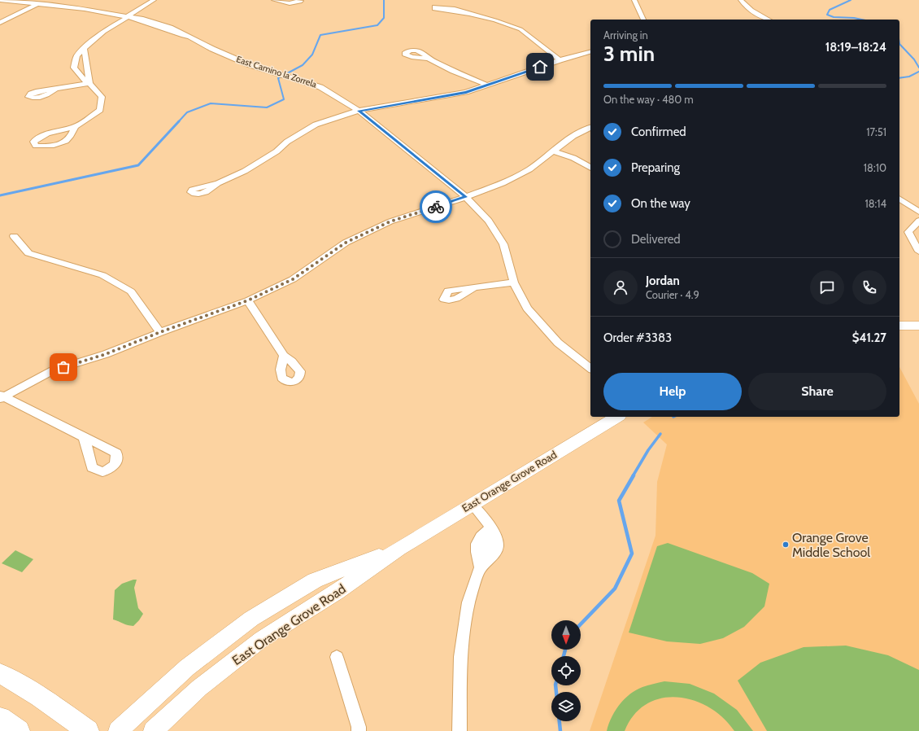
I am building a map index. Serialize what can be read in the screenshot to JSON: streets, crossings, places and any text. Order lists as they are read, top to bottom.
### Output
{
  "streets": {
    "main road": ["East Orange Grove Road"],
    "street": ["East Camino la Zorrela"]
  },
  "places": ["Orange Grove Middle School"],
  "north": "bottom",
  "page": {
    "heading": ["3 min", "Arriving in", "18:19–18:24"],
    "panel": [
      "Jordan",
      "Courier · 4.9",
      "Order #3383",
      "$41.27"
    ],
    "bar": "On the way · 480 m",
    "list": [
      ["Confirmed", "17:51"],
      ["Preparing", "18:10"],
      ["On the way", "18:14"],
      "Delivered"
    ],
    "buttons": ["Help", "Share"]
  }
}
